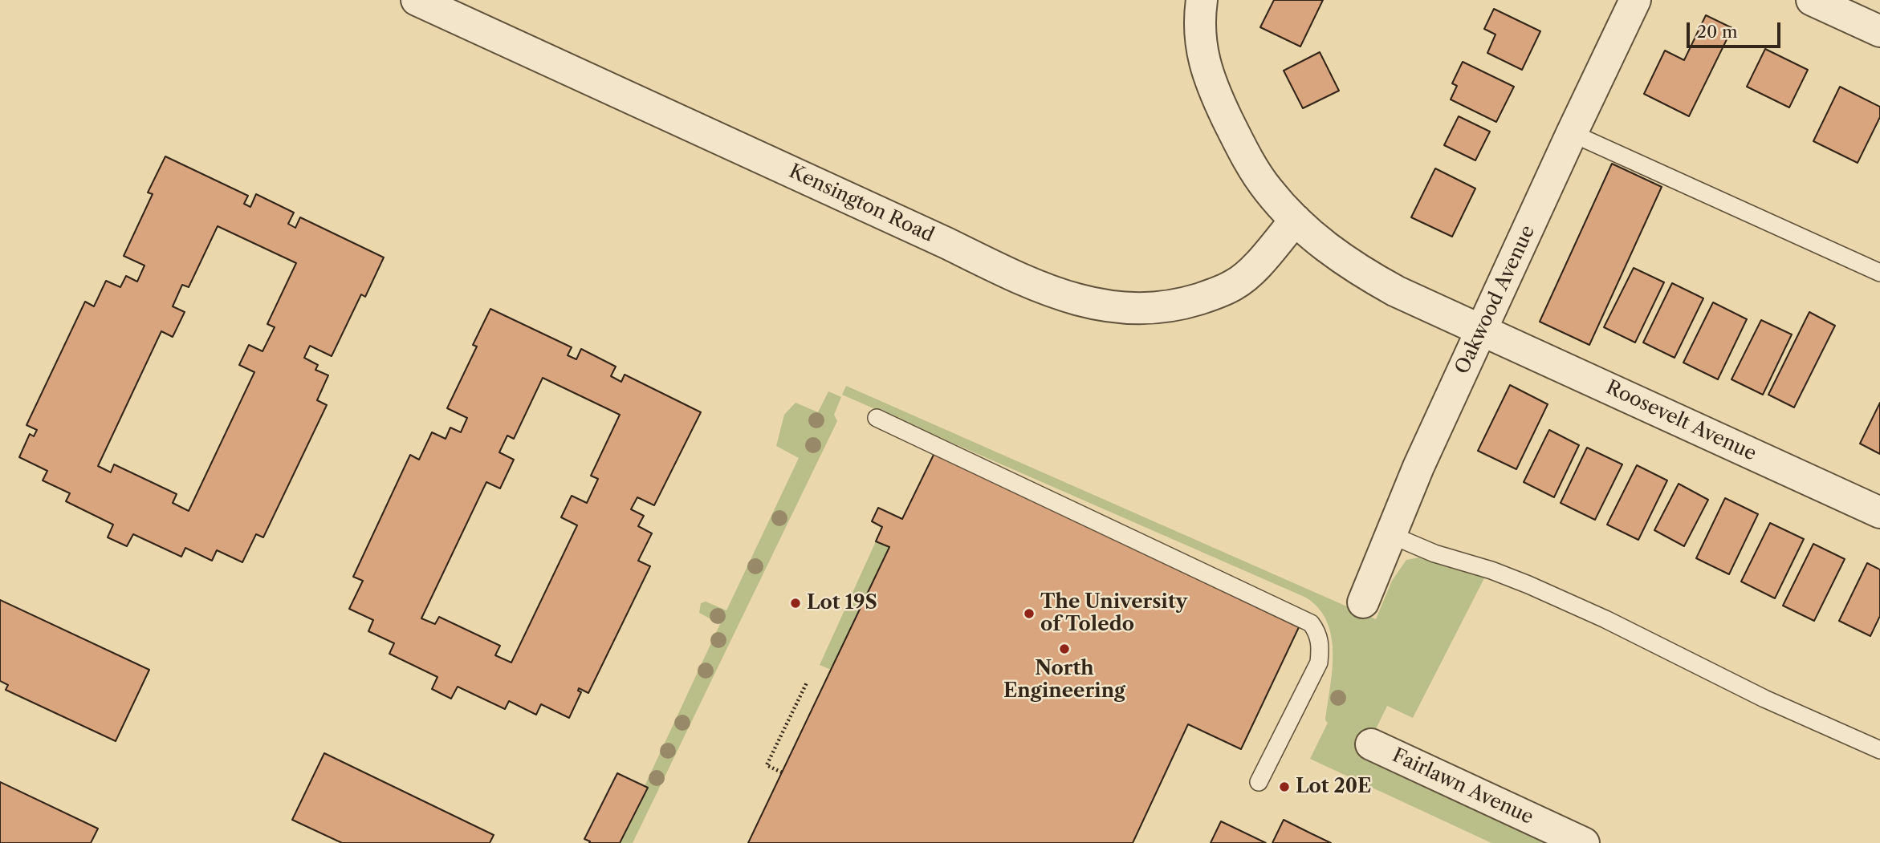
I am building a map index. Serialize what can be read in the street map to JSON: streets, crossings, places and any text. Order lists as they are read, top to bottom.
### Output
{
  "streets": {
    "street": [
      "Kensington Road",
      "Oakwood Avenue",
      "Roosevelt Avenue",
      "Fairlawn Avenue"
    ]
  },
  "crossings": [
    ["Kensington Road", "Roosevelt Avenue"],
    ["Oakwood Avenue", "Roosevelt Avenue"]
  ],
  "places": [
    "Lot 19S",
    "The University of Toledo",
    "North Engineering",
    "Lot 20E"
  ],
  "scale_bar": "20 m"
}
